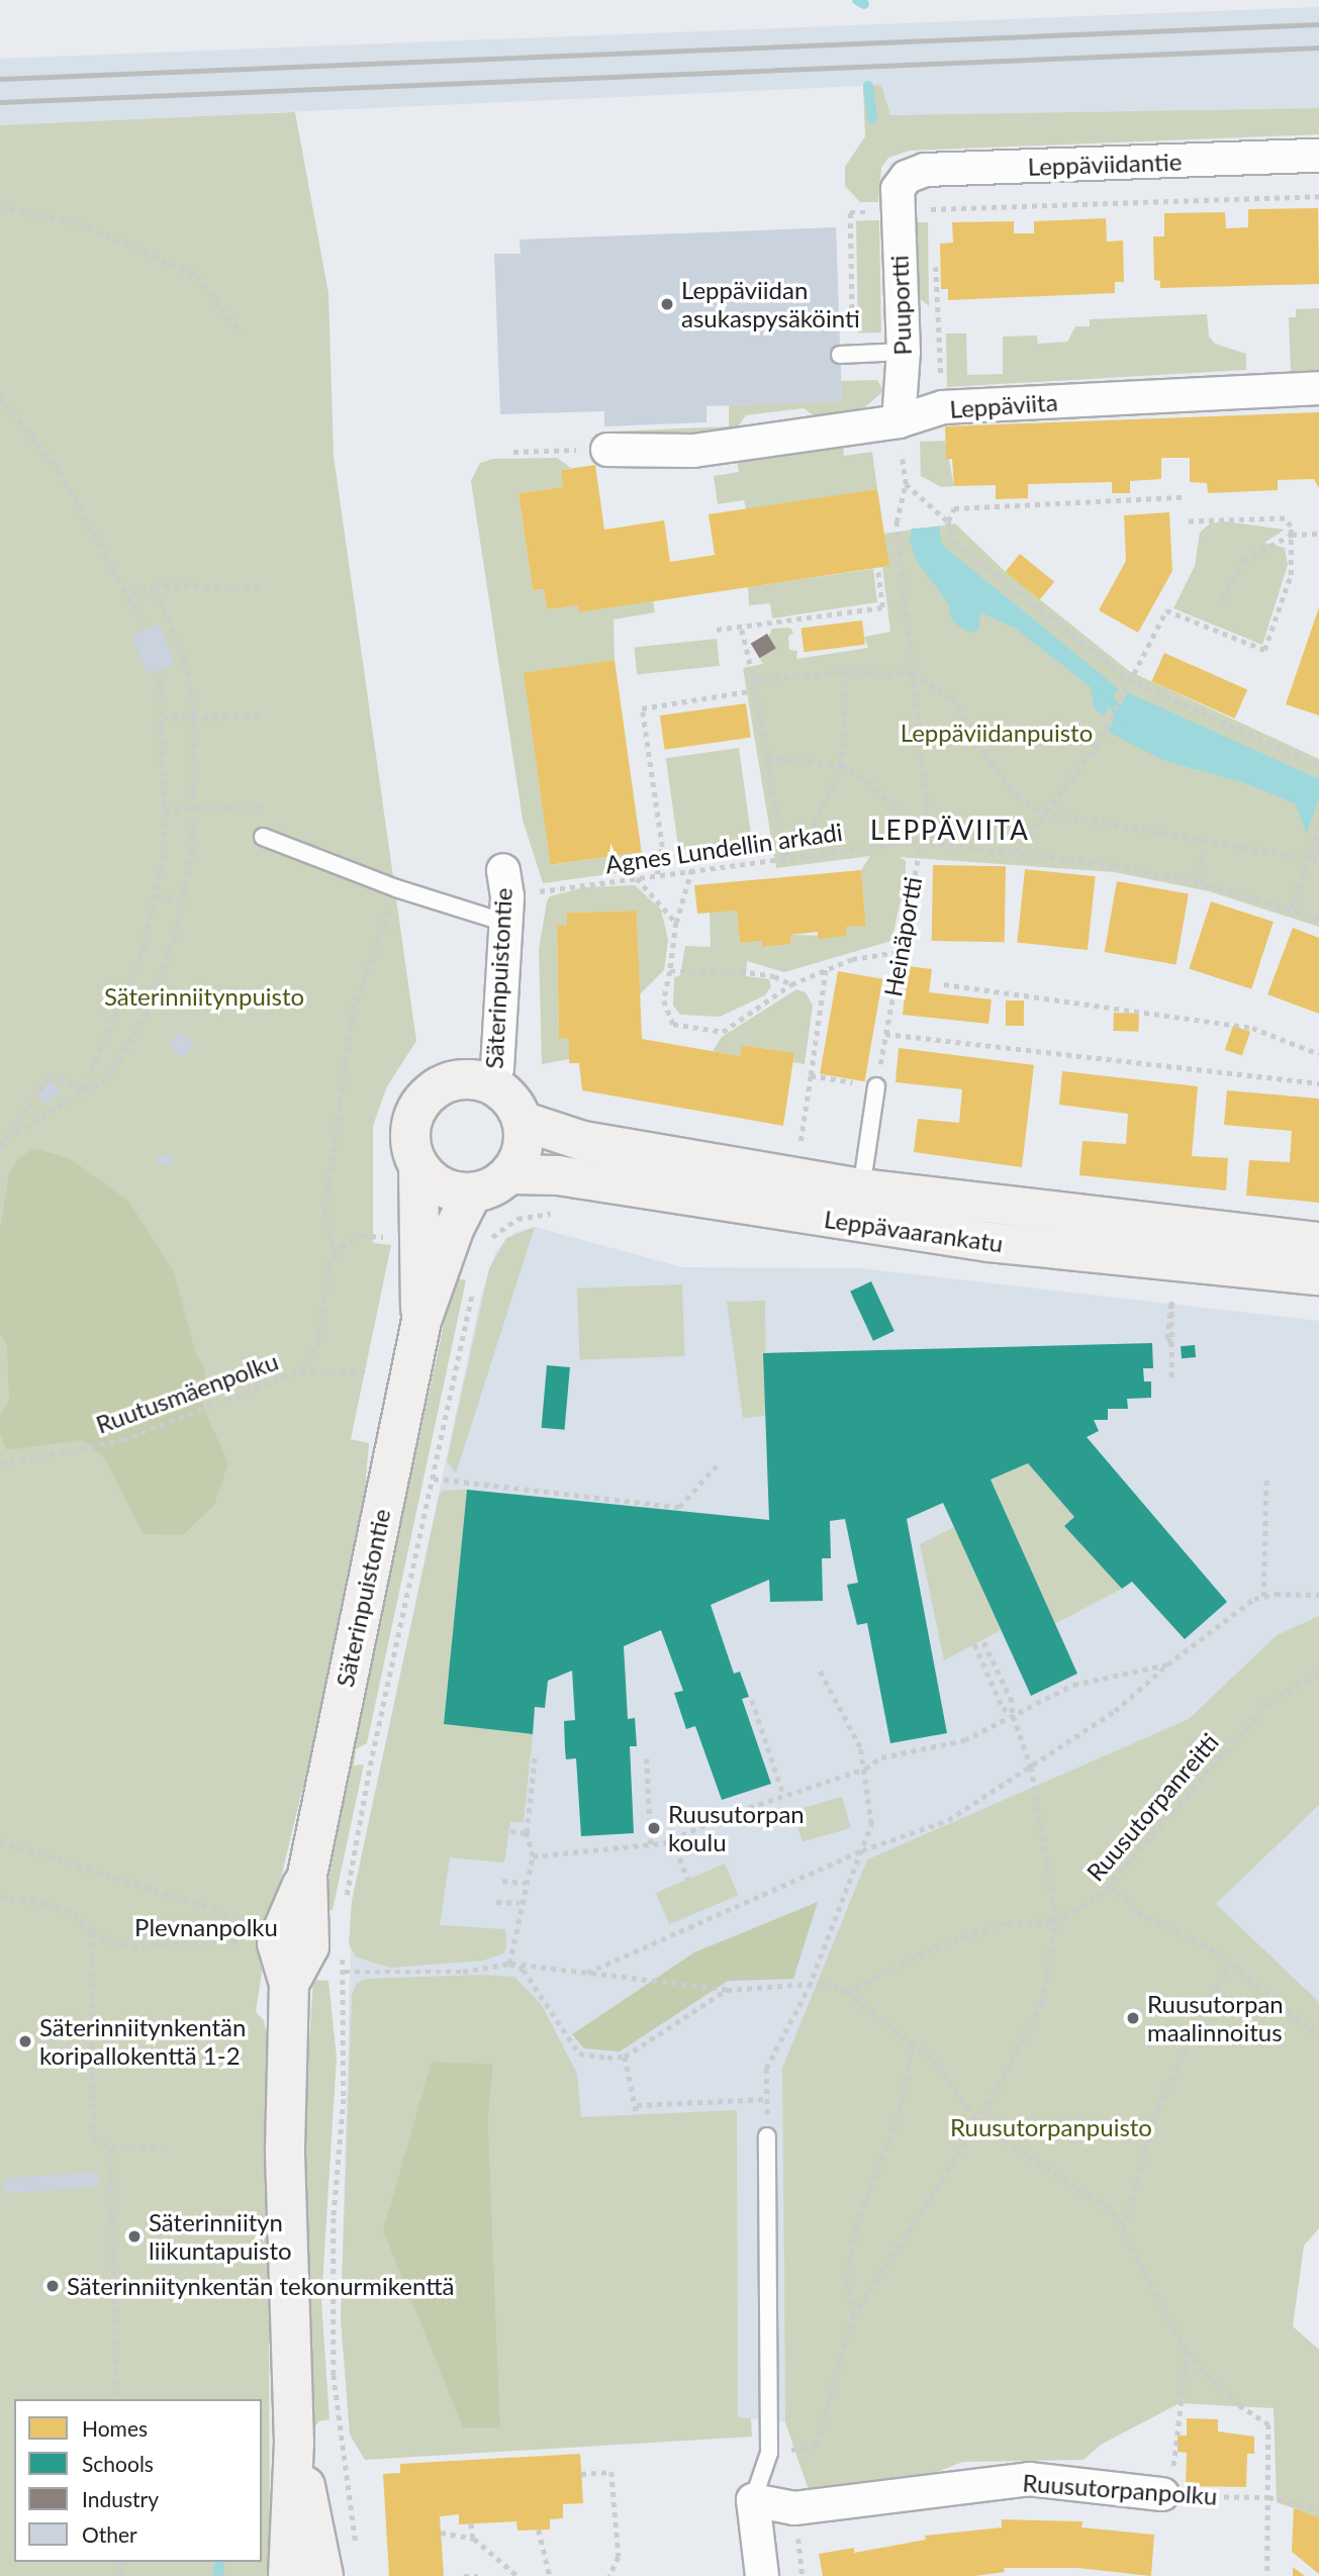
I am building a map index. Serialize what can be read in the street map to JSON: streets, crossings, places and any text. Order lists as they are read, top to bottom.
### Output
{
  "streets": {
    "main road": ["Säterinpuistontie", "Leppävaarankatu"],
    "street": [
      "Leppäviidantie",
      "Puuportti",
      "Leppäviita",
      "Ruusutorpanpolku"
    ],
    "path": [
      "Agnes Lundellin arkadi",
      "Heinäportti",
      "Ruutusmäenpolku",
      "Ruusutorpanreitti",
      "Plevnanpolku"
    ]
  },
  "crossings": [
    ["Leppäviidantie", "Puuportti"],
    ["Puuportti", "Leppäviita"],
    ["Puuportti", "Heinäportti"],
    ["Leppäviita", "Heinäportti"],
    ["Agnes Lundellin arkadi", "Heinäportti"],
    ["Agnes Lundellin arkadi", "Säterinpuistontie"],
    ["Säterinpuistontie", "Leppävaarankatu"],
    ["Säterinpuistontie", "Plevnanpolku"]
  ],
  "districts": ["LEPPÄVIITA"],
  "parks": ["Leppäviidanpuisto", "Säterinniitynpuisto", "Ruusutorpanpuisto"],
  "places": [
    "Leppäviidan asukaspysäköinti",
    "Ruusutorpan koulu",
    "Ruusutorpan maalinnoitus",
    "Säterinniitynkentän koripallokenttä 1-2",
    "Säterinniityn liikuntapuisto",
    "Säterinniitynkentän tekonurmikenttä"
  ],
  "legend": [
    "Homes",
    "Schools",
    "Industry",
    "Other"
  ]
}
